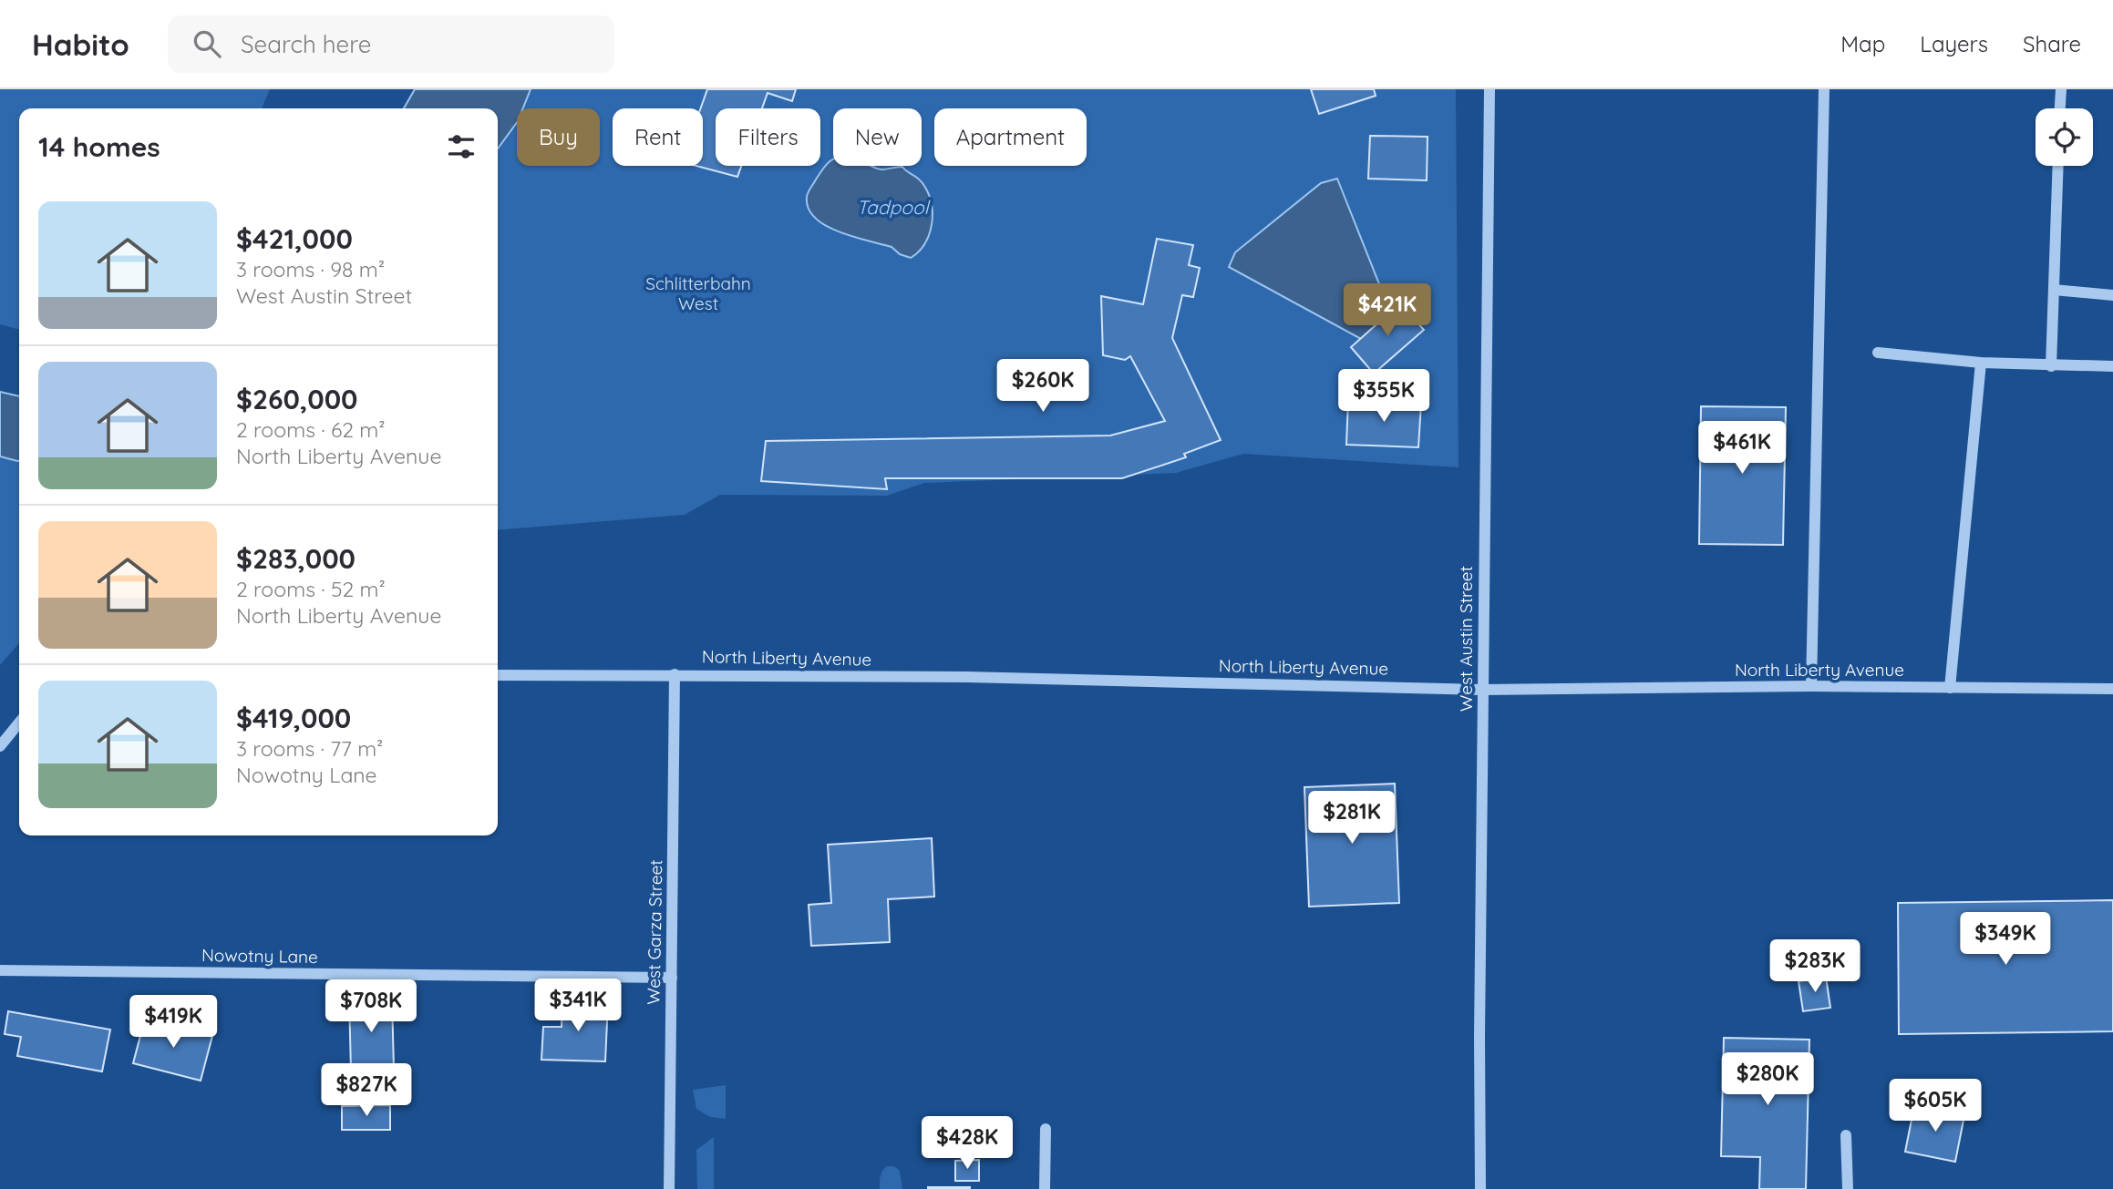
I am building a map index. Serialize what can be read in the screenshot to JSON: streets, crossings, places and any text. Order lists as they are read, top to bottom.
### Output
{
  "streets": {
    "street": [
      "West Austin Street",
      "North Liberty Avenue",
      "West Garza Street",
      "Nowotny Lane"
    ]
  },
  "crossings": [
    ["West Austin Street", "North Liberty Avenue"],
    ["North Liberty Avenue", "West Garza Street"],
    ["West Garza Street", "Nowotny Lane"]
  ],
  "water": ["Tadpool"],
  "parks": ["Schlitterbahn West"],
  "page": {
    "header": "Habito",
    "search": "Search here",
    "nav": ["Map", "Layers", "Share"],
    "chip": [
      "Buy",
      "Rent",
      "Filters",
      "New",
      "Apartment"
    ],
    "heading": "14 homes",
    "list": [
      {
        "name": "$421,000",
        "note": "3 rooms · 98 m² · West Austin Street"
      },
      {
        "name": "$260,000",
        "note": "2 rooms · 62 m² · North Liberty Avenue"
      },
      {
        "name": "$283,000",
        "note": "2 rooms · 52 m² · North Liberty Avenue"
      },
      {
        "name": "$419,000",
        "note": "3 rooms · 77 m² · Nowotny Lane"
      }
    ],
    "price": [
      "$421K",
      "$260K",
      "$355K",
      "$461K",
      "$281K",
      "$349K",
      "$283K",
      "$341K",
      "$708K",
      "$419K",
      "$280K",
      "$827K",
      "$605K",
      "$428K"
    ]
  }
}
